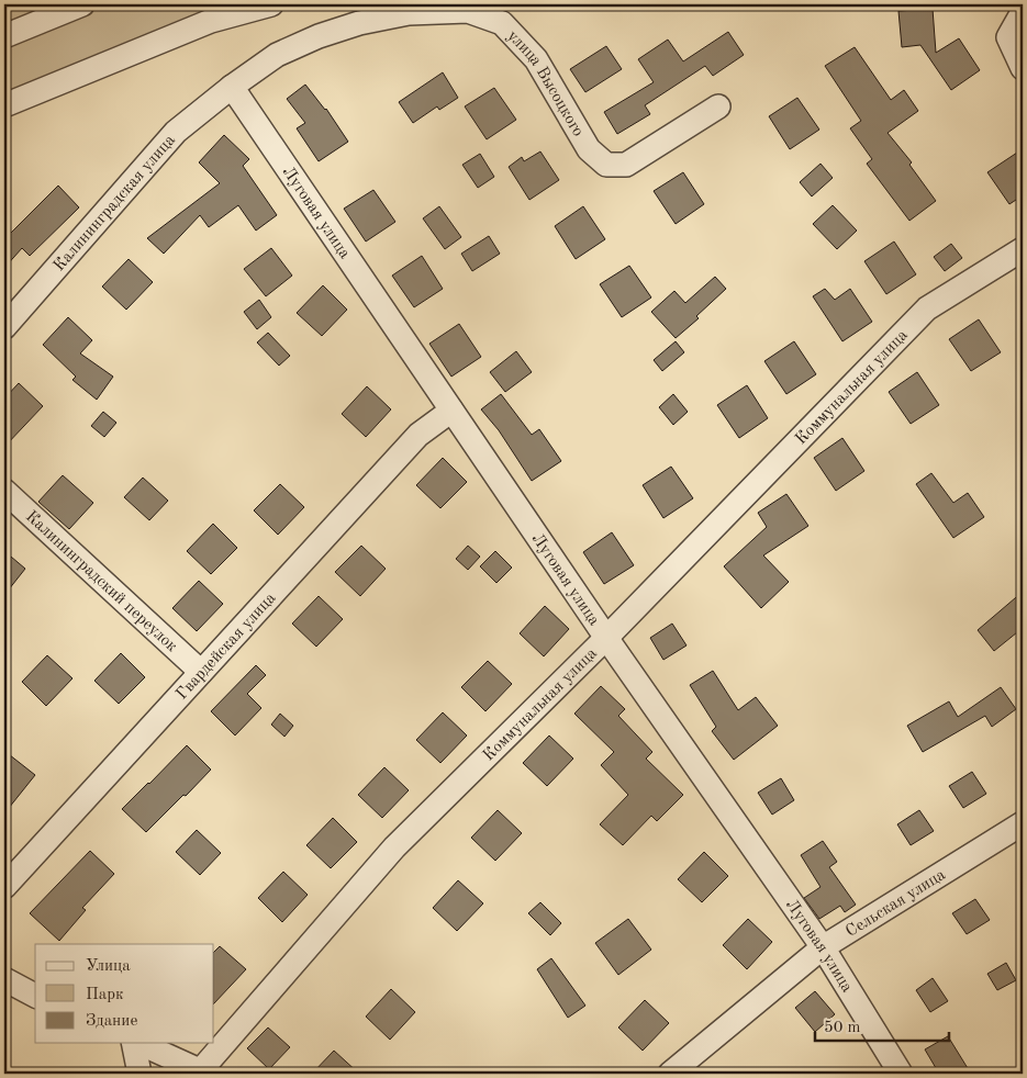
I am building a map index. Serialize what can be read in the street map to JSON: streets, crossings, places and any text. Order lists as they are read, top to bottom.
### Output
{
  "streets": {
    "street": [
      "улица Высоцкого",
      "Калининградская улица",
      "Луговая улица",
      "Коммунальная улица",
      "Калининградский переулок",
      "Гвардейская улица",
      "Сельская улица"
    ]
  },
  "crossings": [
    ["улица Высоцкого", "Калининградская улица"],
    ["улица Высоцкого", "Луговая улица"],
    ["Калининградская улица", "Луговая улица"],
    ["Луговая улица", "Коммунальная улица"],
    ["Луговая улица", "Гвардейская улица"],
    ["Луговая улица", "Сельская улица"],
    ["Калининградский переулок", "Гвардейская улица"]
  ],
  "legend": ["Улица", "Парк", "Здание"],
  "scale_bar": "50 m"
}
